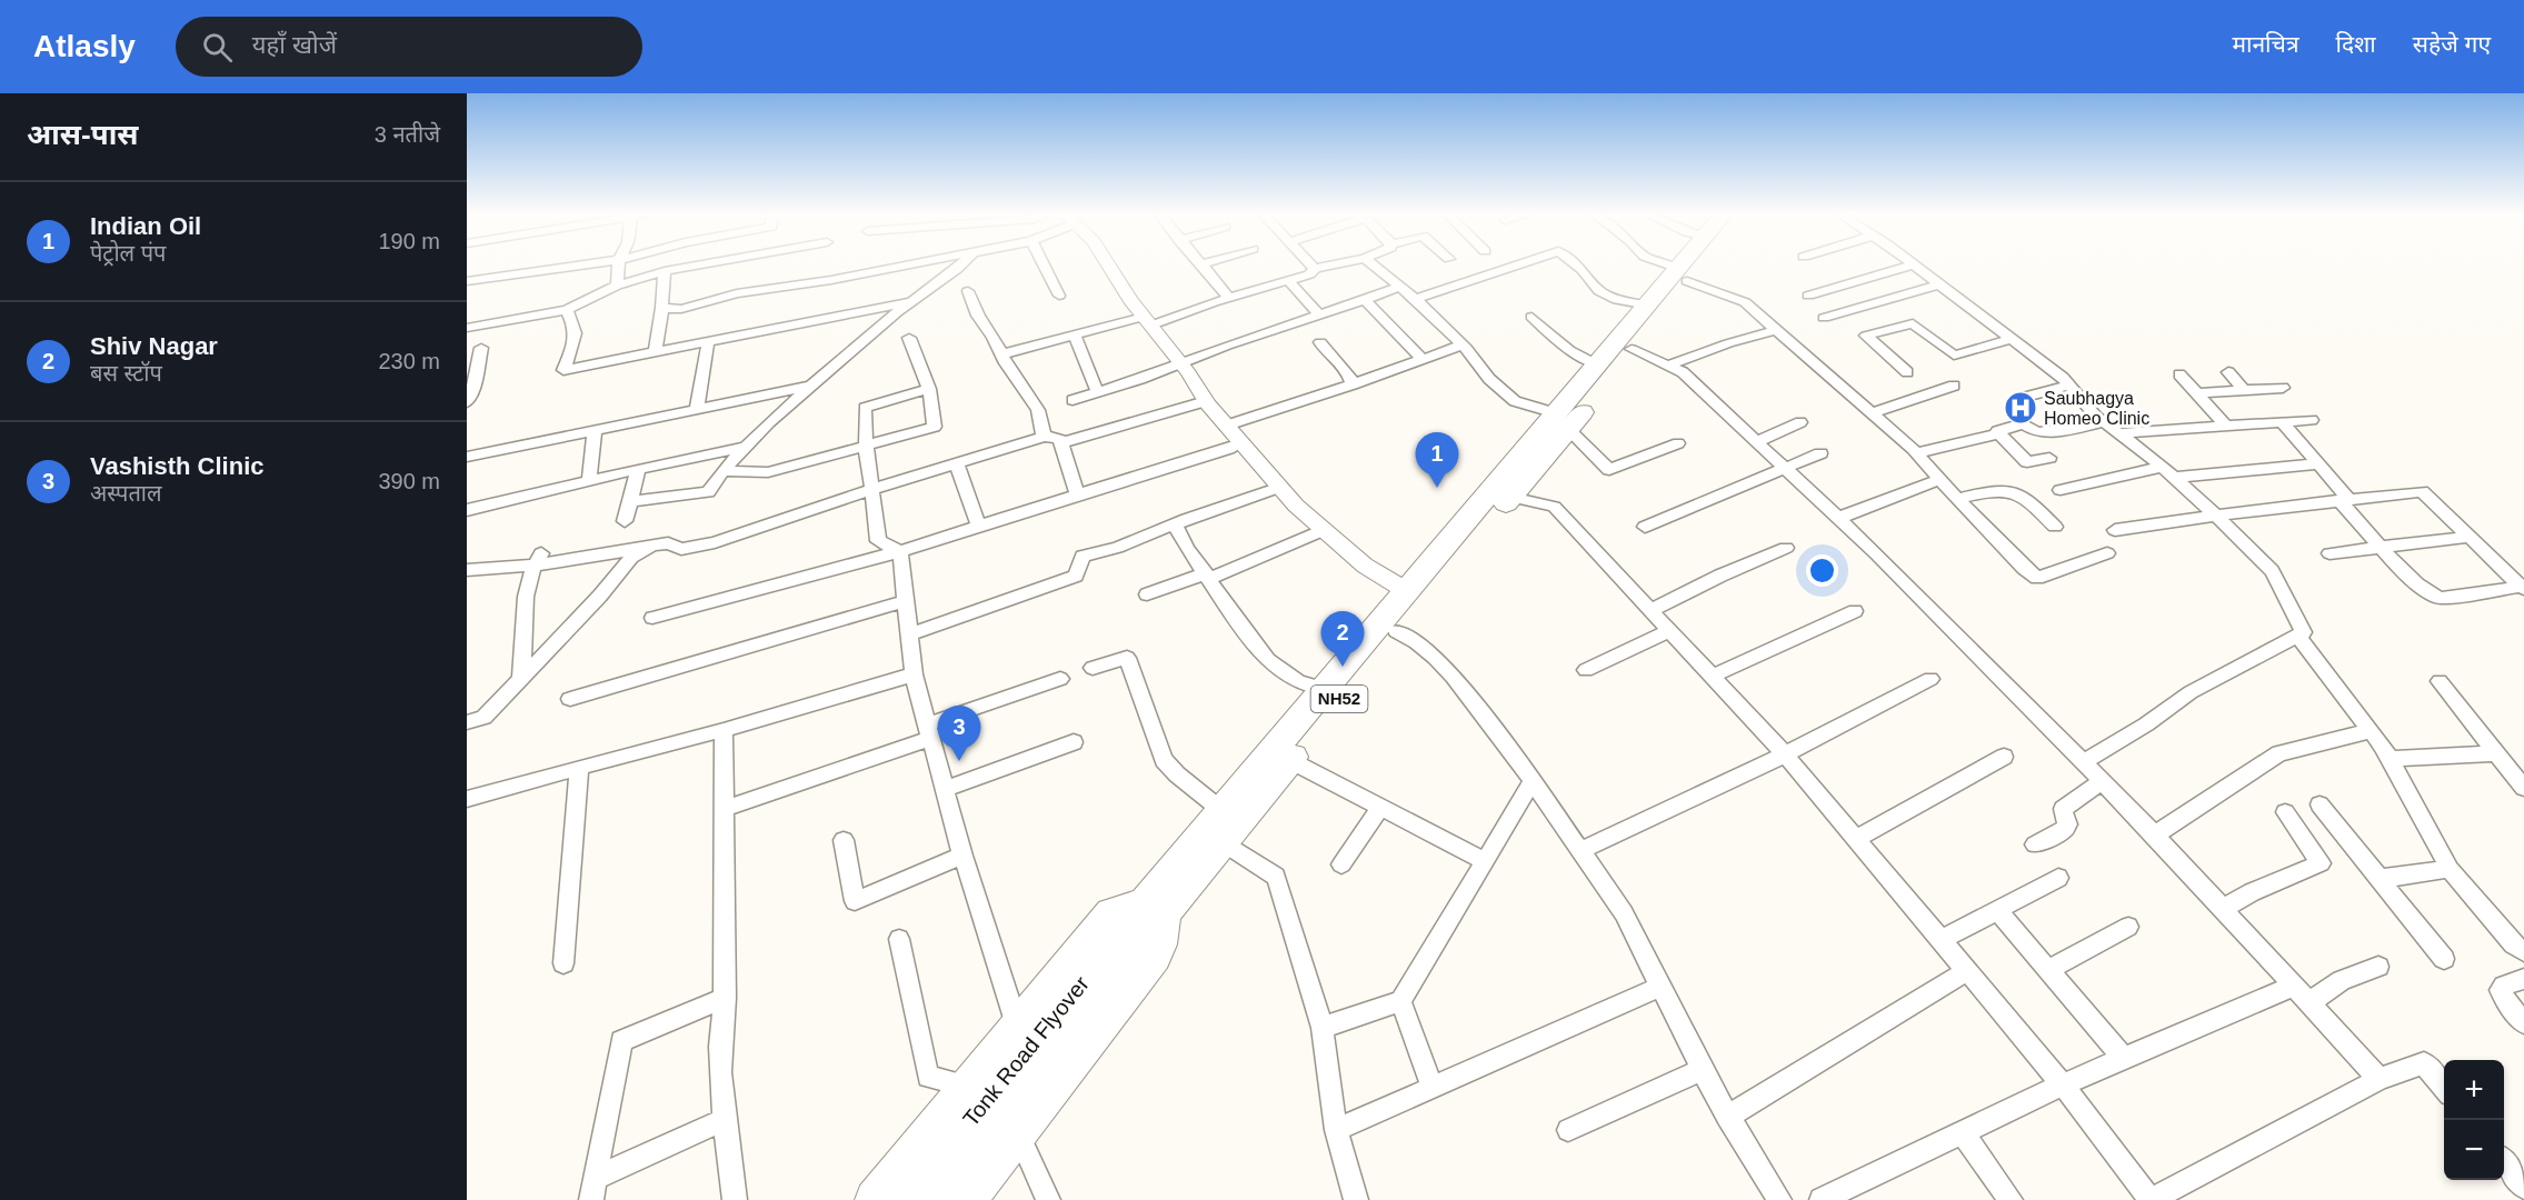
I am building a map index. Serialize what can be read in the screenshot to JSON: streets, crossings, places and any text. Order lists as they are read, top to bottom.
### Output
{
  "streets": {
    "highway": ["NH52"],
    "main road": ["Tonk Road Flyover"]
  },
  "crossings": [
    ["NH52", "Tonk Road Flyover"]
  ],
  "places": {
    "hospital": ["Saubhagya Homeo Clinic"]
  },
  "page": {
    "header": "Atlasly",
    "search": "यहाँ खोजें",
    "nav": ["मानचित्र", "दिशा", "सहेजे गए"],
    "heading": ["आस-पास", "3 नतीजे"],
    "list": [
      {
        "mark": "1",
        "name": "Indian Oil",
        "note": "पेट्रोल पंप",
        "value": "190 m"
      },
      {
        "mark": "2",
        "name": "Shiv Nagar",
        "note": "बस स्टॉप",
        "value": "230 m"
      },
      {
        "mark": "3",
        "name": "Vashisth Clinic",
        "note": "अस्पताल",
        "value": "390 m"
      }
    ],
    "pins": ["1", "2", "3"],
    "map_buttons": ["+", "−"]
  }
}
